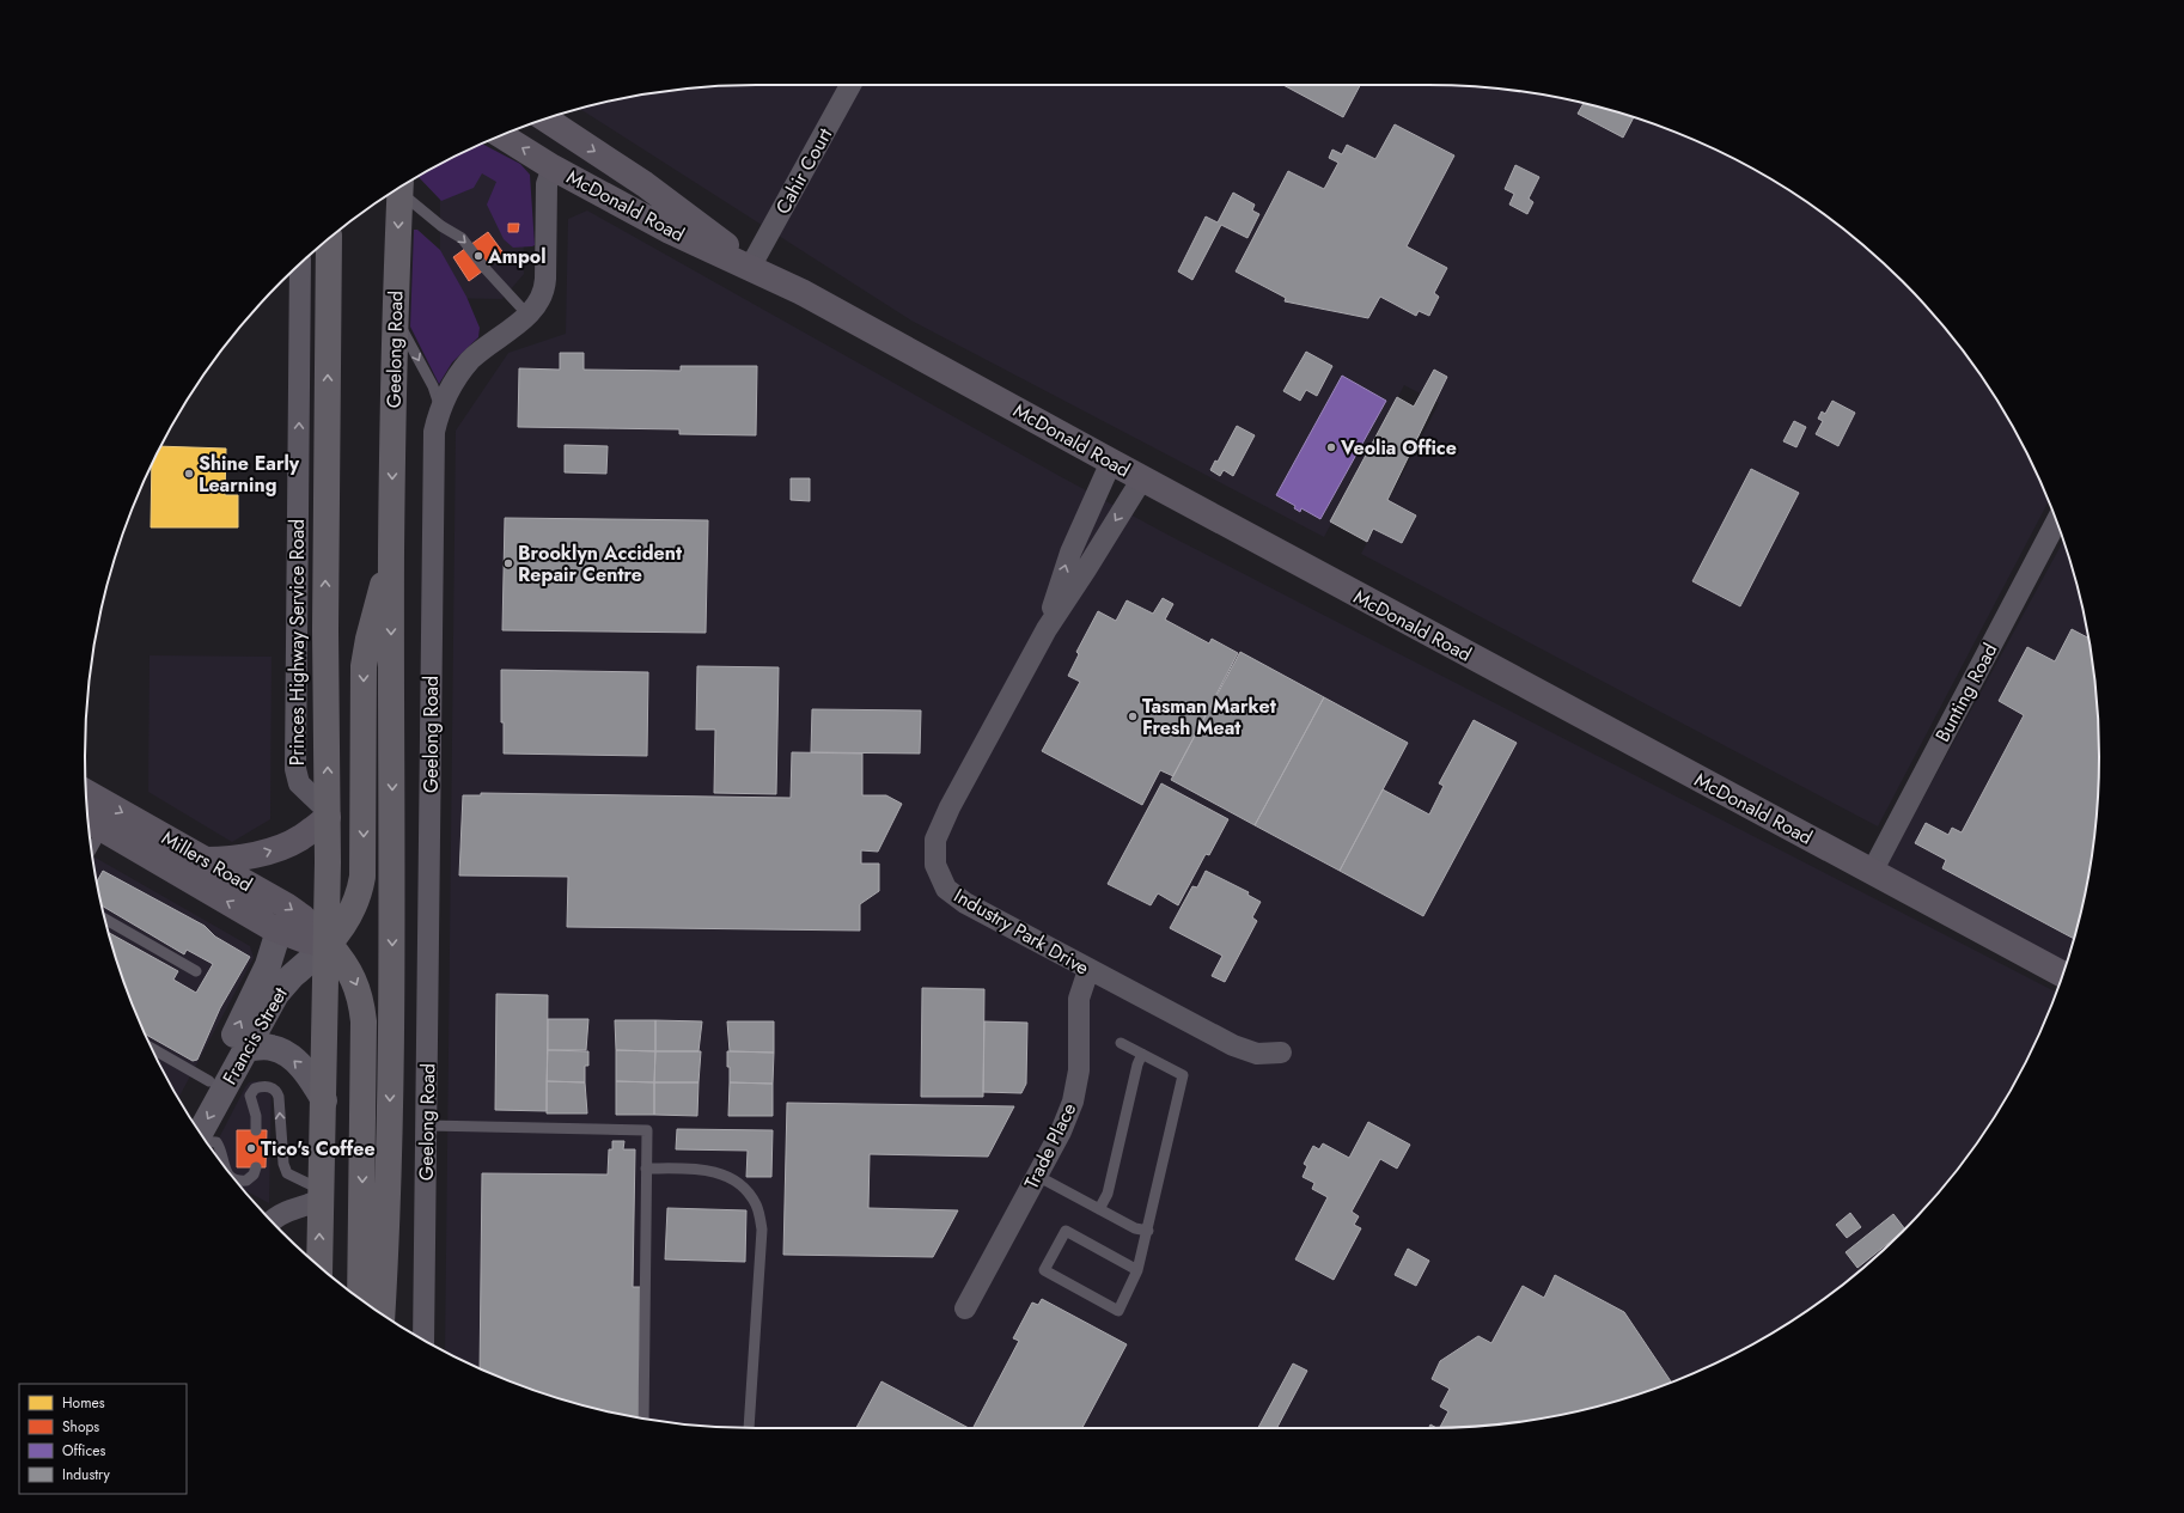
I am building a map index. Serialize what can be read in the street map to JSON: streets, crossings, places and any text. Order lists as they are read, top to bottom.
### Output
{
  "streets": {
    "highway": ["Geelong Road"],
    "main road": ["McDonald Road", "Millers Road", "Francis Street"],
    "street": [
      "Cahir Court",
      "Princes Highway Service Road",
      "Bunting Road",
      "Industry Park Drive",
      "Trade Place"
    ]
  },
  "crossings": [
    ["Cahir Court", "McDonald Road"],
    ["McDonald Road", "Geelong Road"],
    ["McDonald Road", "Bunting Road"],
    ["McDonald Road", "Industry Park Drive"],
    ["Millers Road", "Francis Street"],
    ["Industry Park Drive", "Trade Place"]
  ],
  "one_way": ["Princes Highway Service Road"],
  "places": [
    "Ampol",
    "Veolia Office",
    "Shine Early Learning",
    "Brooklyn Accident Repair Centre",
    "Tasman Market Fresh Meat",
    "Tico's Coffee"
  ],
  "legend": [
    "Homes",
    "Shops",
    "Offices",
    "Industry"
  ]
}
